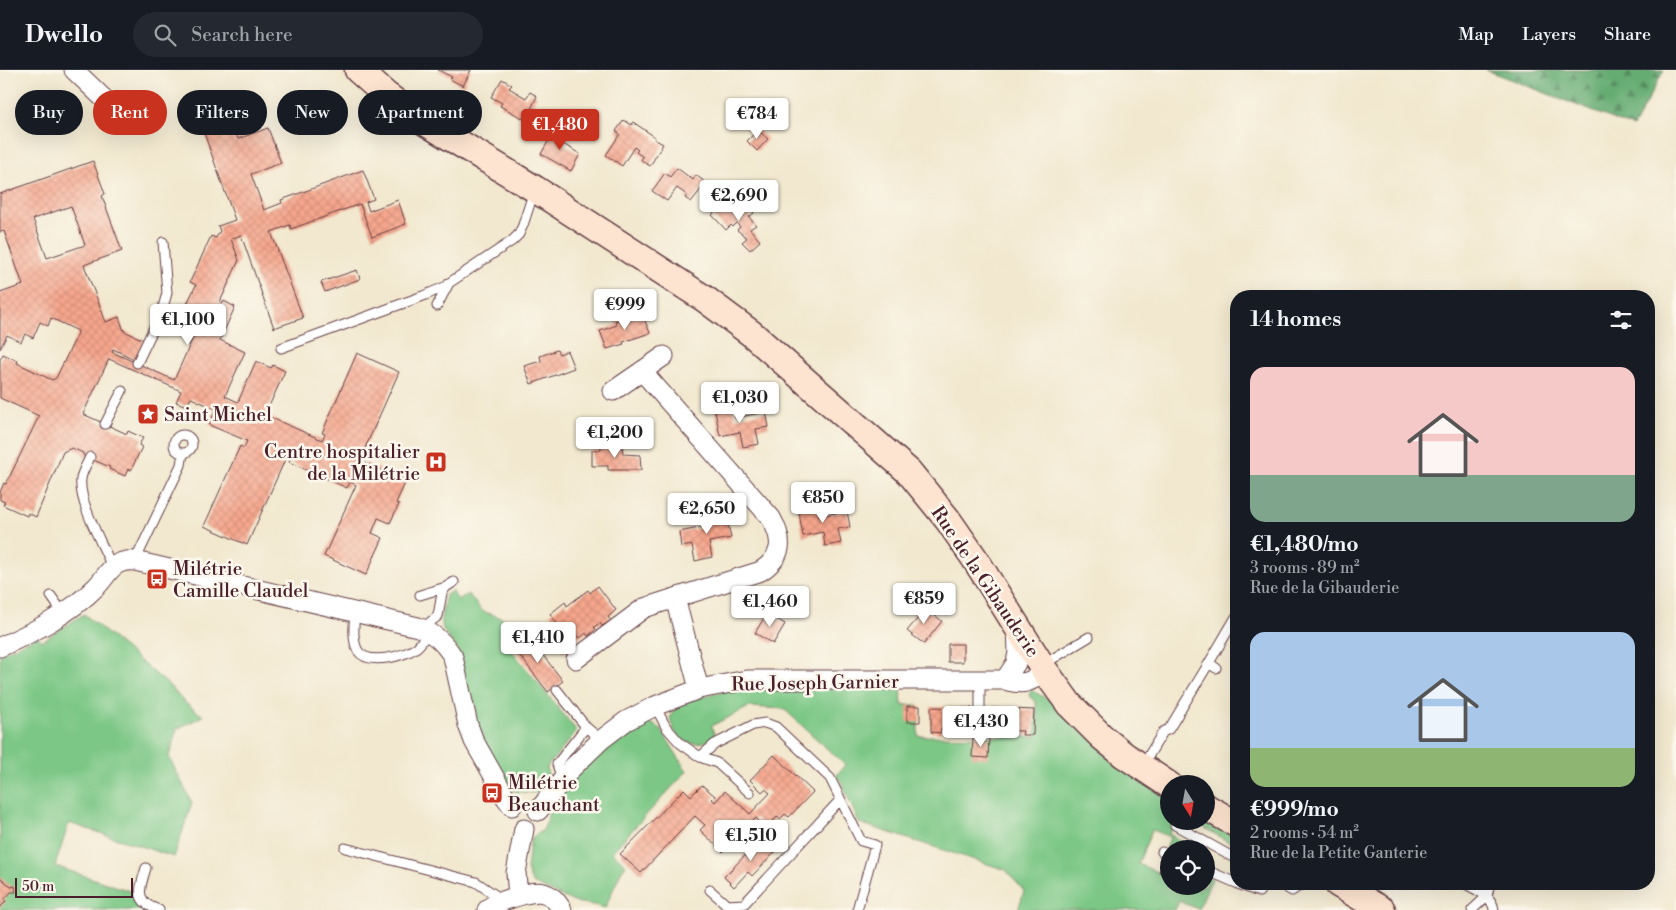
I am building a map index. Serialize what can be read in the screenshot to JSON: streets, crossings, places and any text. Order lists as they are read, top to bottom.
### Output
{
  "streets": {
    "street": ["Rue de la Gibauderie", "Rue Joseph Garnier"]
  },
  "places": {
    "place": ["Saint Michel"],
    "hospital": ["Centre hospitalier de la Milétrie"],
    "bus stop": ["Milétrie Camille Claudel", "Milétrie Beauchant"]
  },
  "scale_bar": "50 m",
  "north": "bottom",
  "page": {
    "header": "Dwello",
    "search": "Search here",
    "nav": ["Map", "Layers", "Share"],
    "chip": [
      "Buy",
      "Rent",
      "Filters",
      "New",
      "Apartment"
    ],
    "price": [
      "€784",
      "€1,480",
      "€2,690",
      "€999",
      "€1,100",
      "€1,030",
      "€1,200",
      "€850",
      "€2,650",
      "€859",
      "€1,460",
      "€1,410",
      "€1,430",
      "€1,510"
    ],
    "heading": "14 homes",
    "list": [
      {
        "name": "€1,480/mo",
        "note": "3 rooms · 89 m² · Rue de la Gibauderie"
      },
      {
        "name": "€999/mo",
        "note": "2 rooms · 54 m² · Rue de la Petite Ganterie"
      }
    ],
    "scale": "50 m"
  }
}
